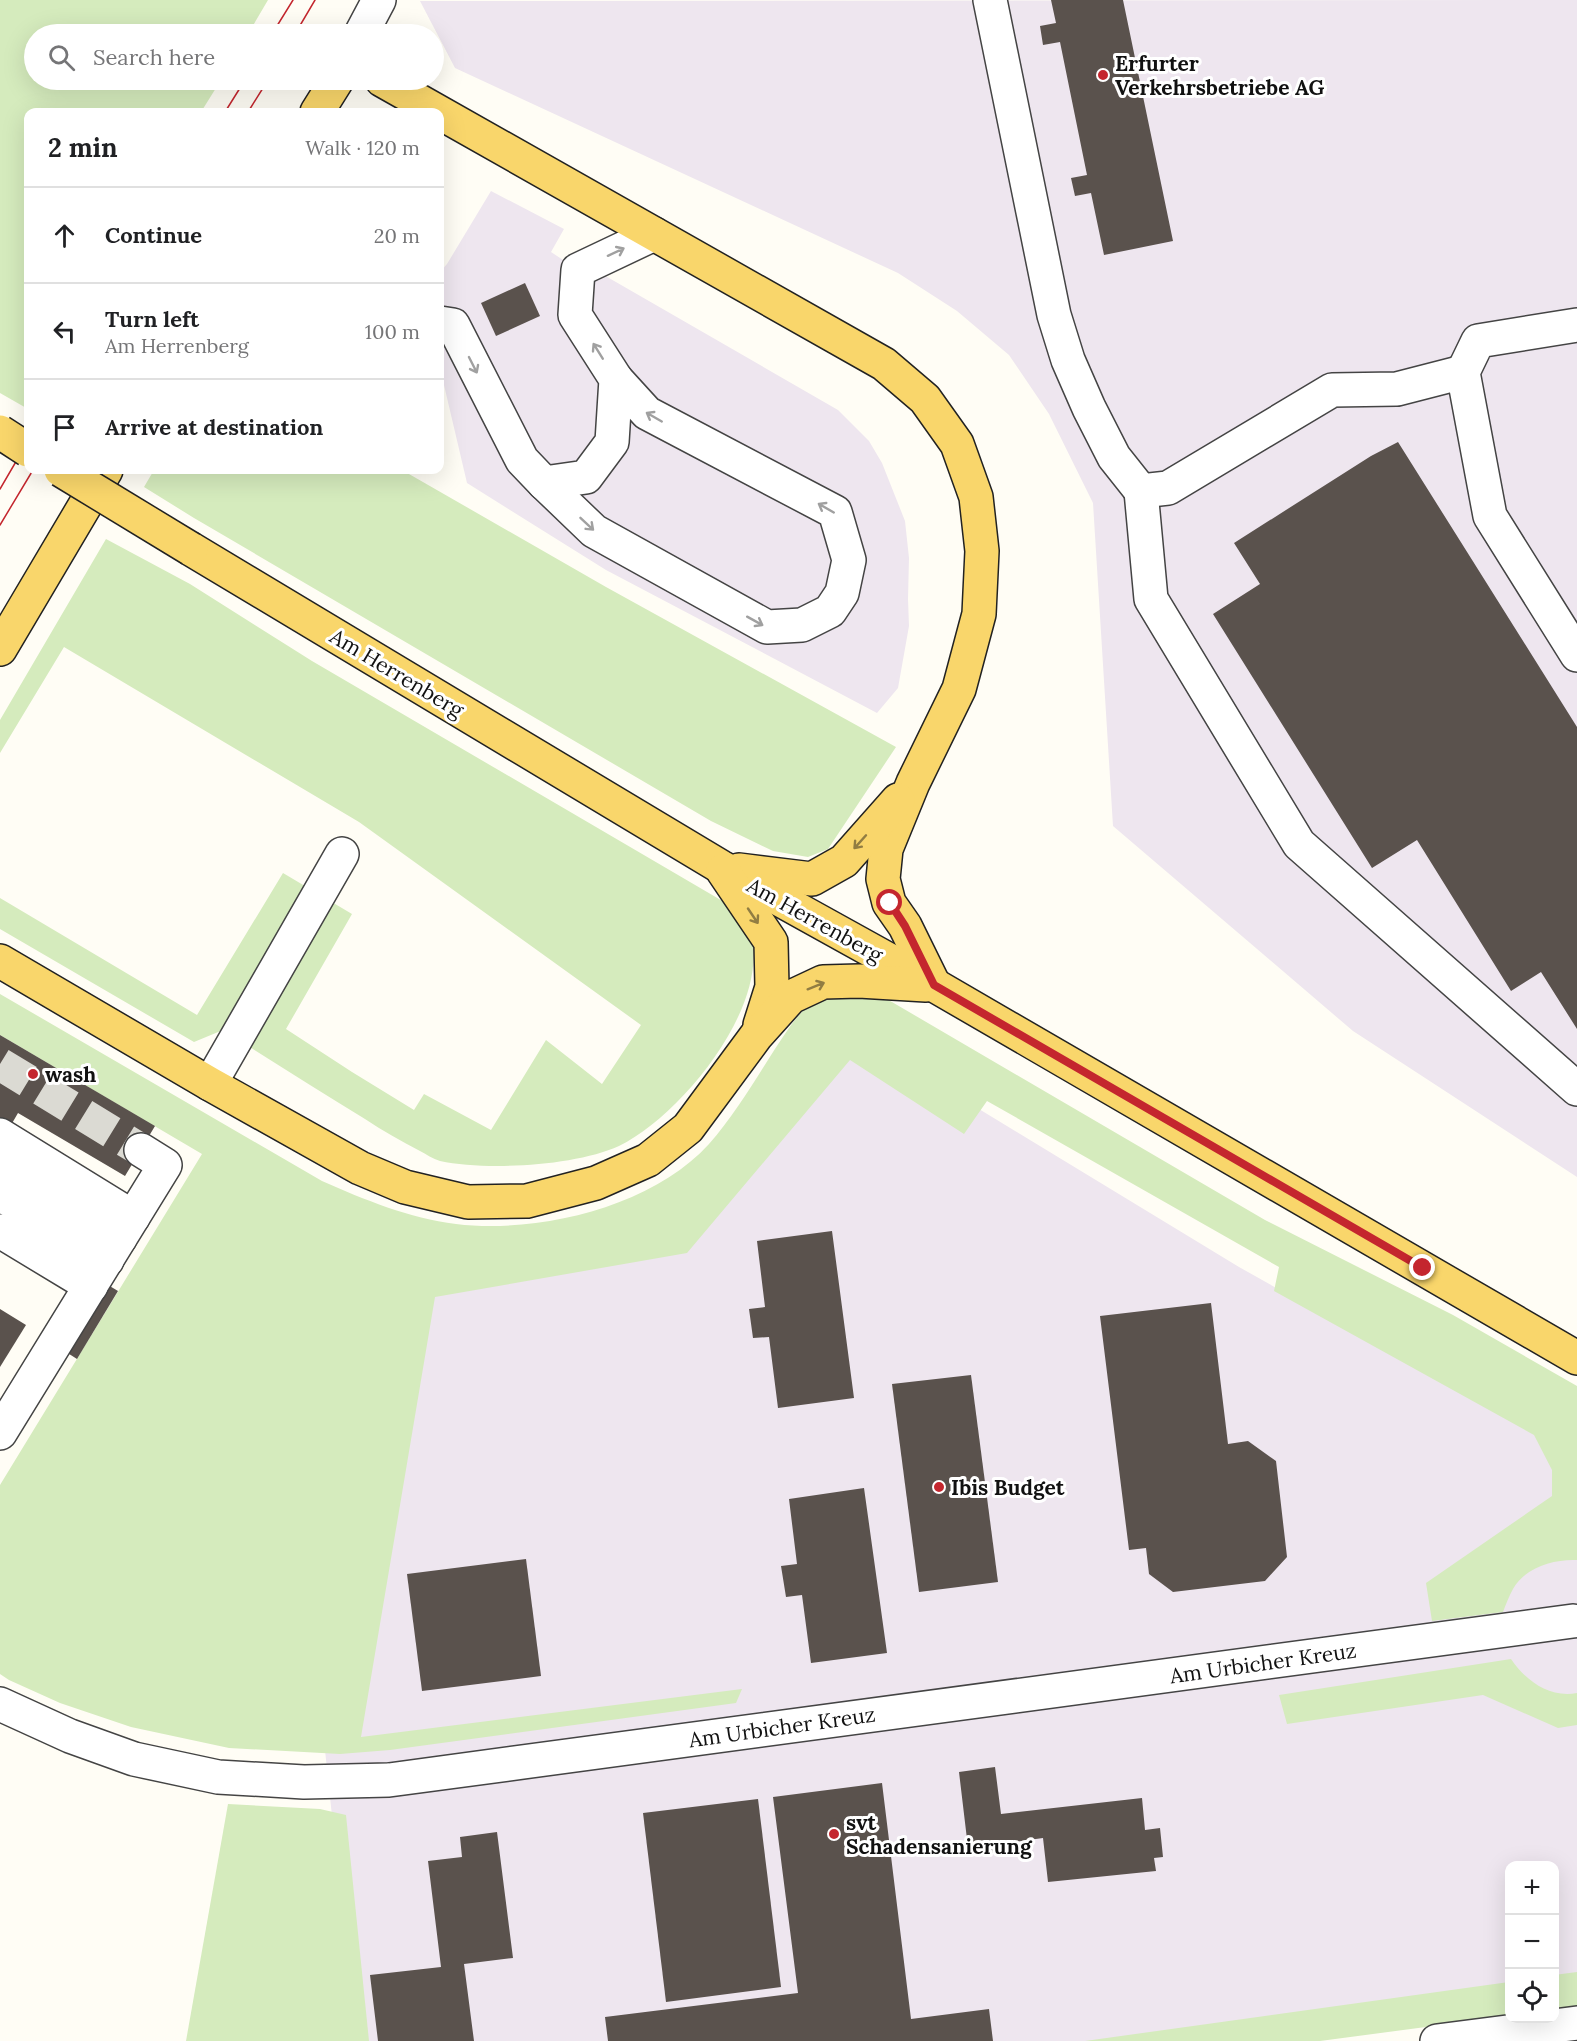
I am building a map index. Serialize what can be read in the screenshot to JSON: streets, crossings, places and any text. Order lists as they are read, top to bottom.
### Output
{
  "streets": {
    "main road": ["Am Herrenberg"],
    "street": ["Am Urbicher Kreuz"]
  },
  "places": [
    "Erfurter Verkehrsbetriebe AG",
    "wash",
    "Ibis Budget",
    "svt Schadensanierung"
  ],
  "page": {
    "search": "Search here",
    "heading": ["2 min", "Walk · 120 m"],
    "list": [
      ["Continue", "20 m"],
      ["Turn left", "Am Herrenberg", "100 m"],
      "Arrive at destination"
    ],
    "map_buttons": ["+", "−"]
  }
}
